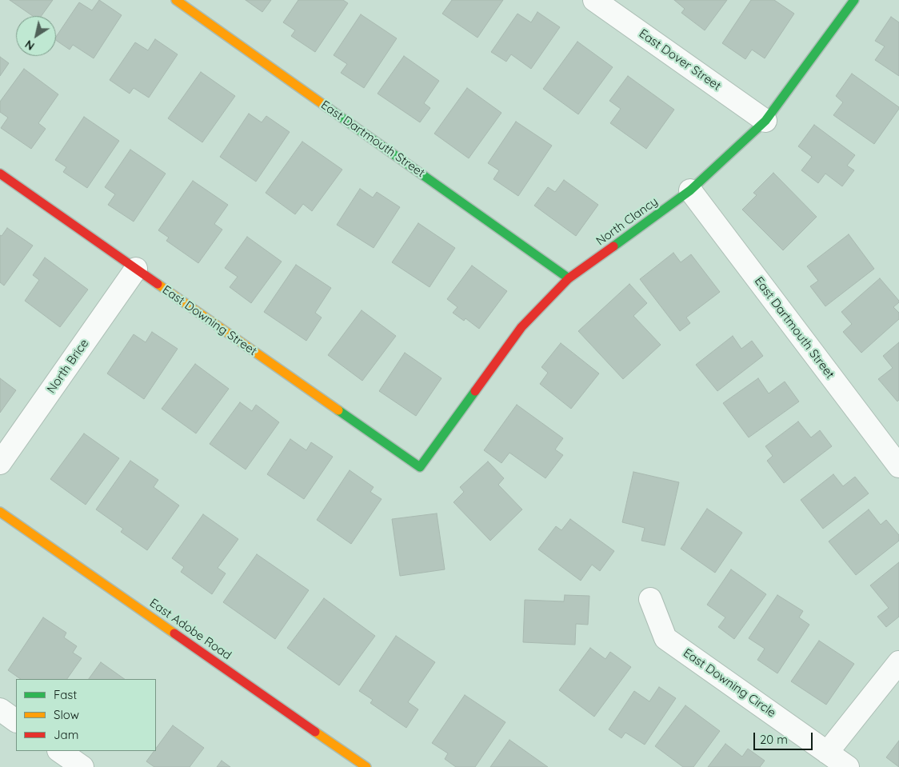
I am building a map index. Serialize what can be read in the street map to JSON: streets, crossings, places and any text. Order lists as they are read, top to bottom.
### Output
{
  "streets": {
    "street": [
      "East Dover Street",
      "East Dartmouth Street",
      "North Clancy",
      "East Downing Street",
      "North Brice",
      "East Adobe Road",
      "East Downing Circle"
    ]
  },
  "crossings": [
    ["East Dover Street", "North Clancy"],
    ["East Dartmouth Street", "North Clancy"],
    ["North Clancy", "East Downing Street"],
    ["East Downing Street", "North Brice"]
  ],
  "legend": ["Fast", "Slow", "Jam"],
  "scale_bar": "20 m",
  "north": "bottom left"
}
